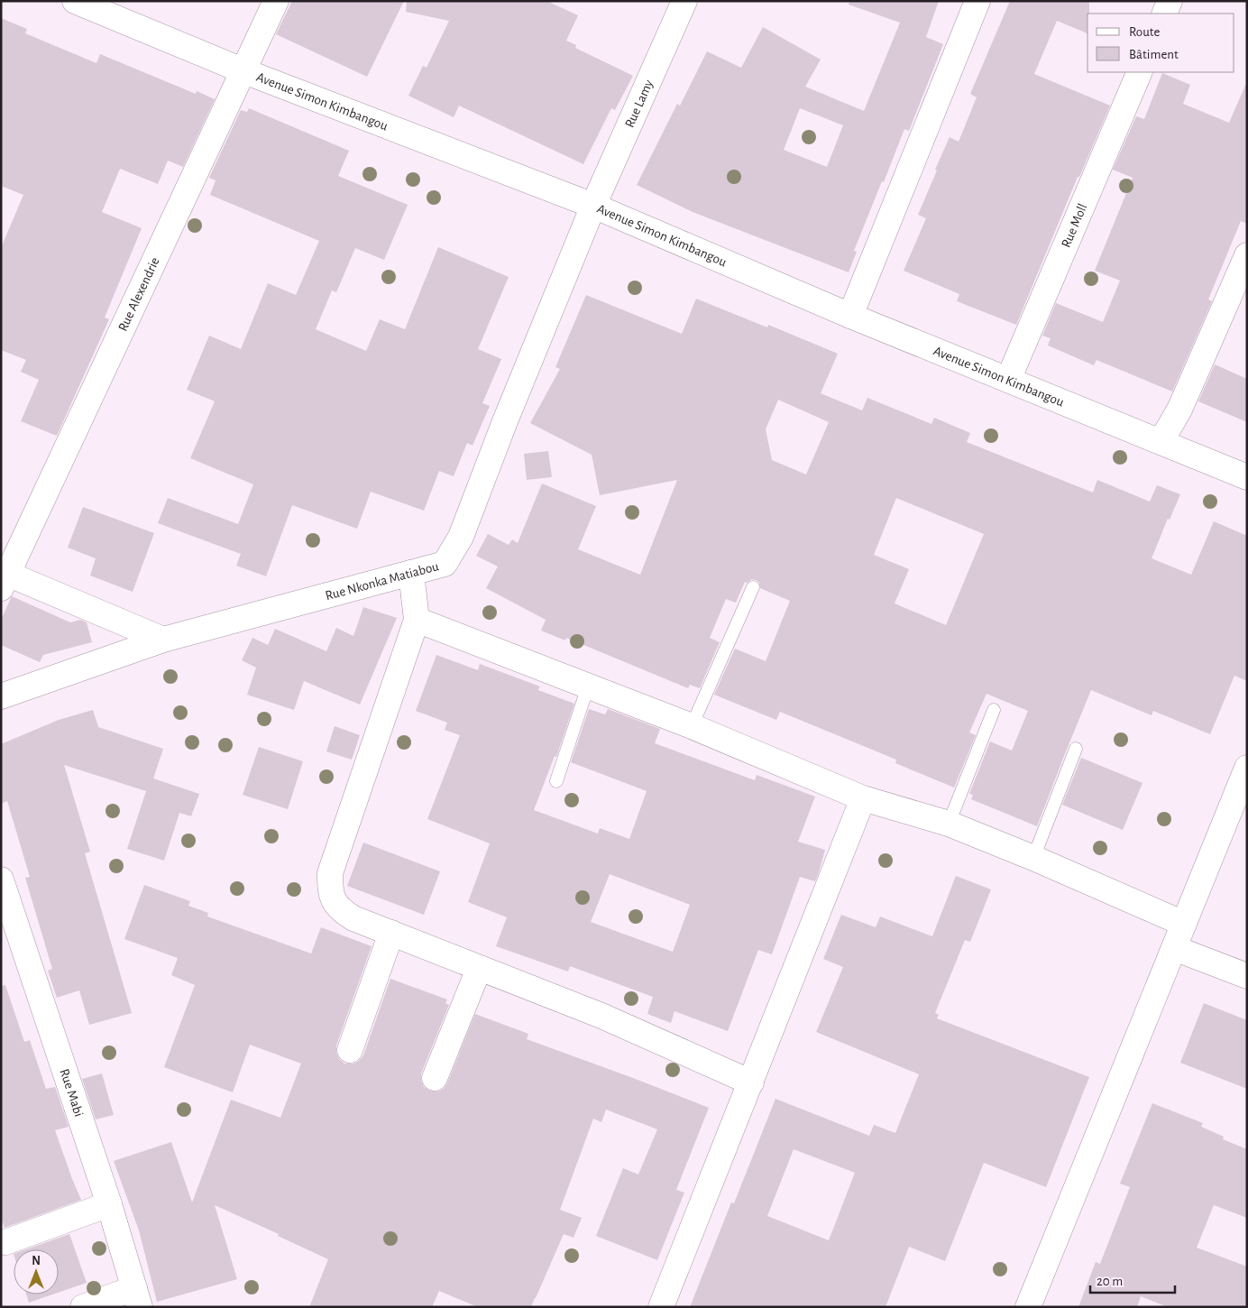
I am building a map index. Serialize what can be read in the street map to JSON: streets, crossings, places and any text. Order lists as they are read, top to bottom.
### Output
{
  "streets": {
    "street": [
      "Avenue Simon Kimbangou",
      "Rue Lamy",
      "Rue Moll",
      "Rue Alexendrie",
      "Rue Nkonka Matiabou",
      "Rue Mabi"
    ]
  },
  "crossings": [
    ["Avenue Simon Kimbangou", "Rue Lamy"],
    ["Avenue Simon Kimbangou", "Rue Moll"],
    ["Avenue Simon Kimbangou", "Rue Alexendrie"],
    ["Avenue Simon Kimbangou", "Rue Nkonka Matiabou"],
    ["Rue Lamy", "Rue Nkonka Matiabou"]
  ],
  "legend": ["Route", "Bâtiment"],
  "scale_bar": "20 m",
  "north": "top"
}
